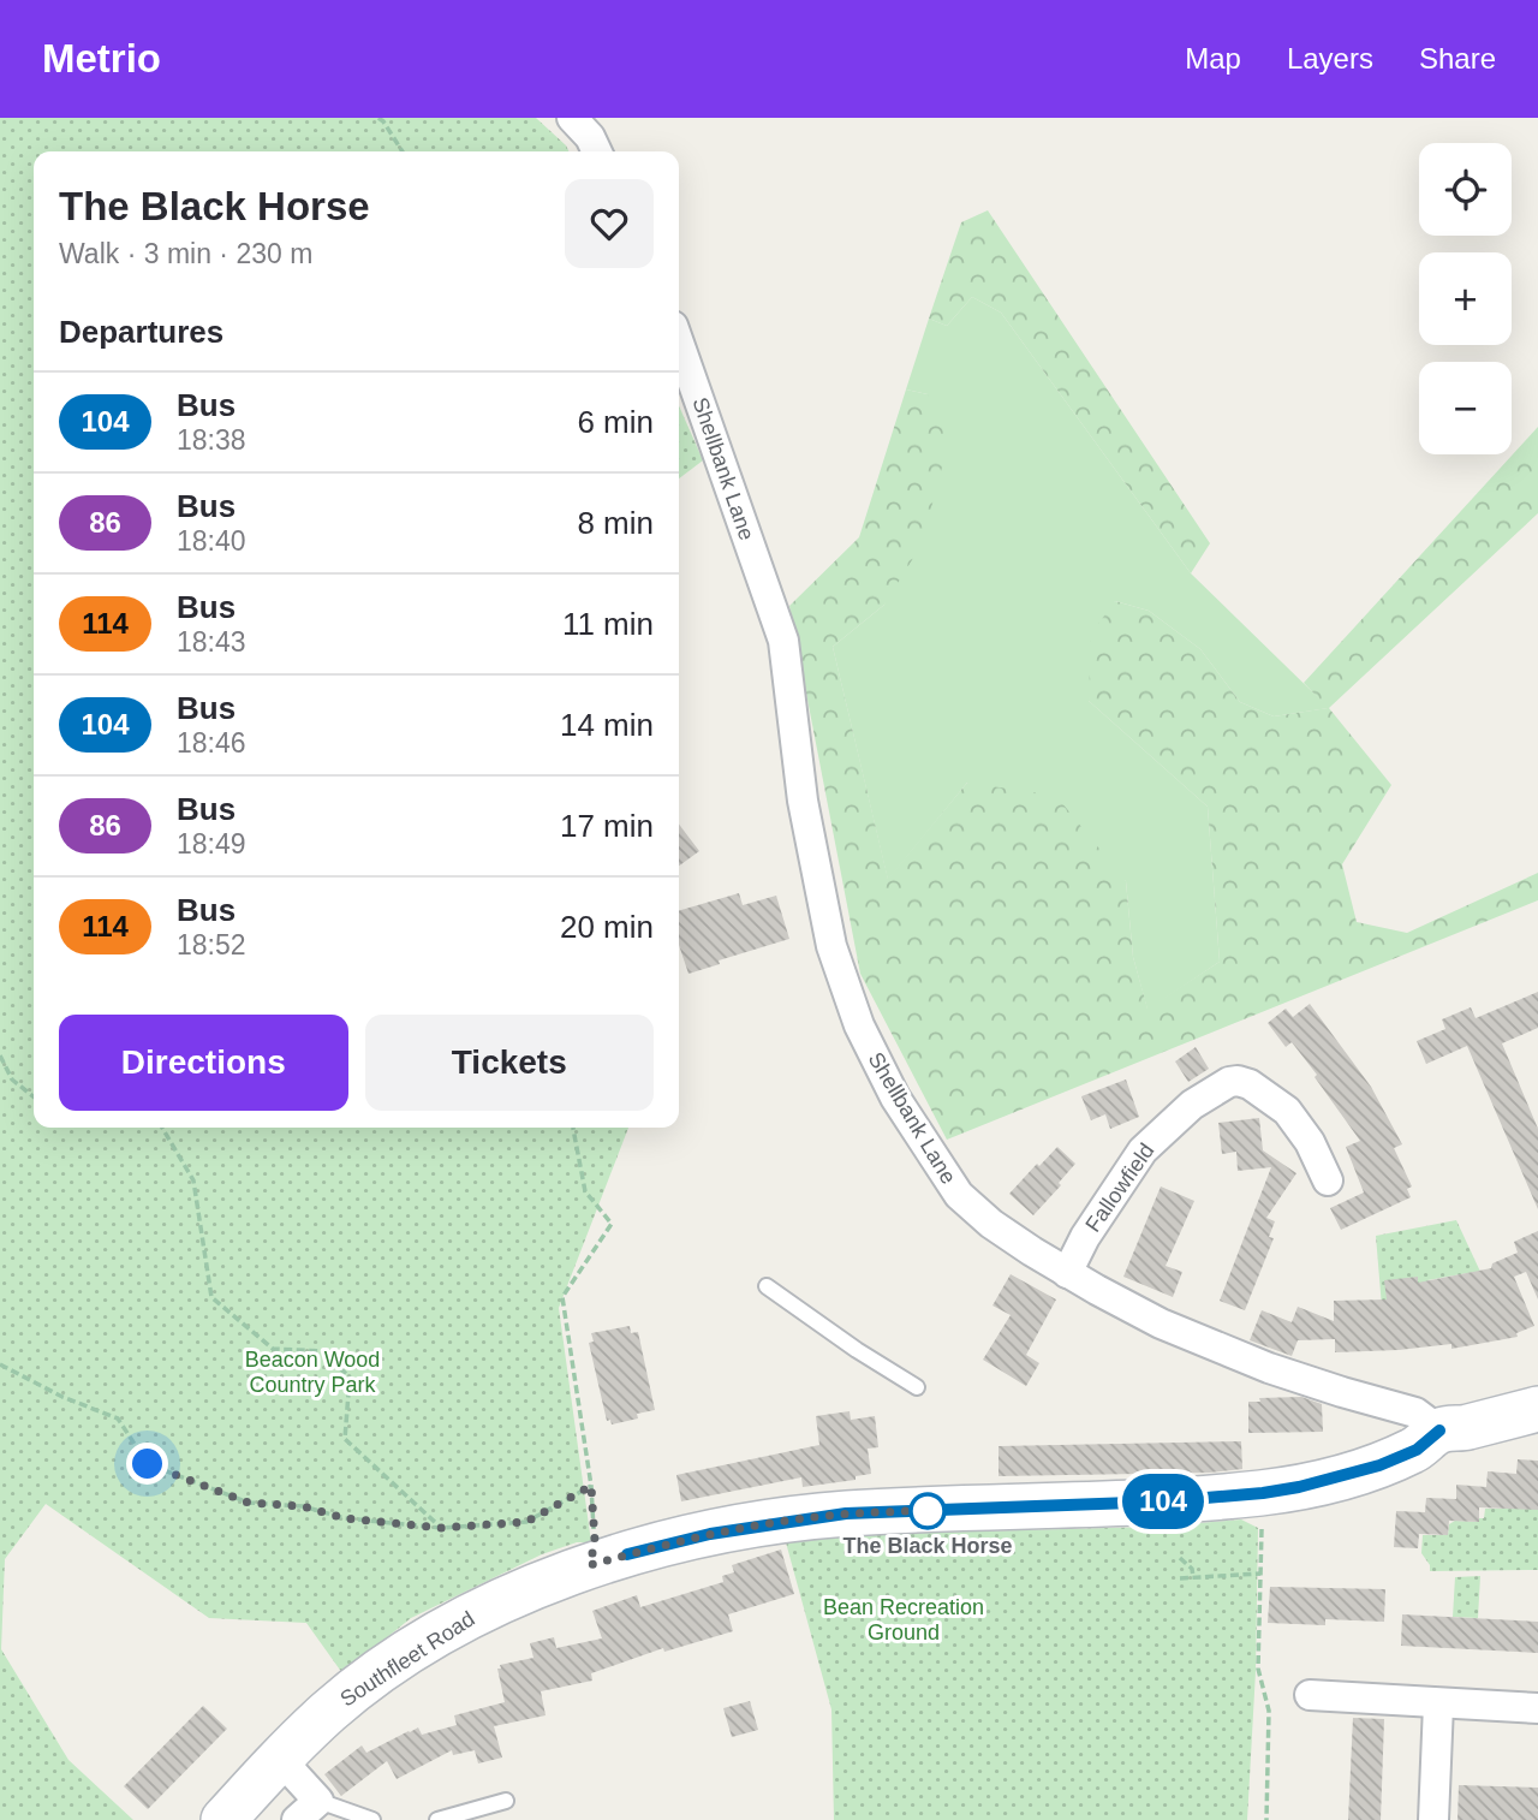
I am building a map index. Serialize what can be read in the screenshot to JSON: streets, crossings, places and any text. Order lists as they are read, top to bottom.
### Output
{
  "streets": {
    "main road": ["Southfleet Road"],
    "street": ["Shellbank Lane", "Fallowfield"]
  },
  "crossings": [
    ["Shellbank Lane", "Fallowfield"],
    ["Shellbank Lane", "Southfleet Road"]
  ],
  "parks": ["Beacon Wood Country Park", "Bean Recreation Ground"],
  "places": ["The Black Horse"],
  "lines": ["bus line 104"],
  "page": {
    "header": "Metrio",
    "nav": ["Map", "Layers", "Share"],
    "on_map": "104",
    "map_buttons": ["+", "−"],
    "heading": [
      ["The Black Horse", "Walk · 3 min · 230 m"],
      "Departures"
    ],
    "list": [
      {
        "mark": "104",
        "name": "Bus",
        "note": "18:38",
        "value": "6 min"
      },
      {
        "mark": "86",
        "name": "Bus",
        "note": "18:40",
        "value": "8 min"
      },
      {
        "mark": "114",
        "name": "Bus",
        "note": "18:43",
        "value": "11 min"
      },
      {
        "mark": "104",
        "name": "Bus",
        "note": "18:46",
        "value": "14 min"
      },
      {
        "mark": "86",
        "name": "Bus",
        "note": "18:49",
        "value": "17 min"
      },
      {
        "mark": "114",
        "name": "Bus",
        "note": "18:52",
        "value": "20 min"
      }
    ],
    "buttons": ["Directions", "Tickets"]
  }
}
